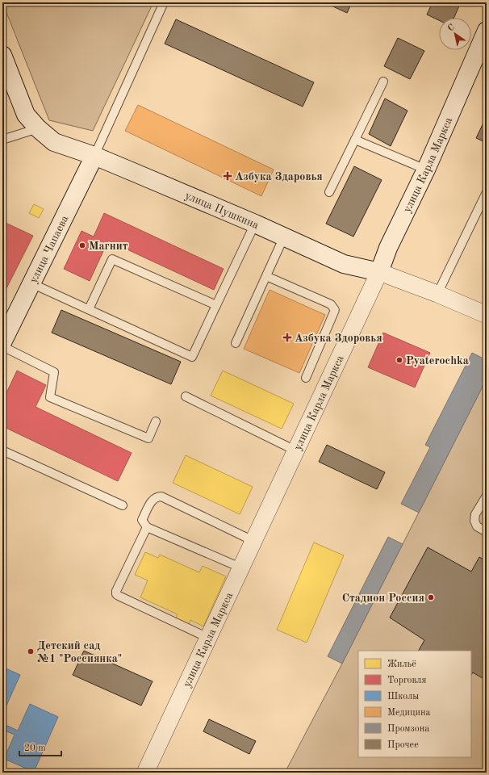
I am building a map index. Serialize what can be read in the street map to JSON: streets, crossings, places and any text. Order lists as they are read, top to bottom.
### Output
{
  "streets": {
    "street": ["улица Карла Маркса", "улица Пушкина", "улица Чапаева"]
  },
  "crossings": [
    ["улица Карла Маркса", "улица Пушкина"],
    ["улица Пушкина", "улица Чапаева"]
  ],
  "places": {
    "health": ["Азбука Здаровья", "Азбука Здоровья"],
    "other": [
      "Магнит",
      "Pyaterochka",
      "Стадион Россия",
      "Детский сад №1 \"Россиянка\""
    ]
  },
  "legend": [
    "Жильё",
    "Торговля",
    "Школы",
    "Медицина",
    "Промзона",
    "Прочее"
  ],
  "scale_bar": "20 m",
  "north": "top left"
}
